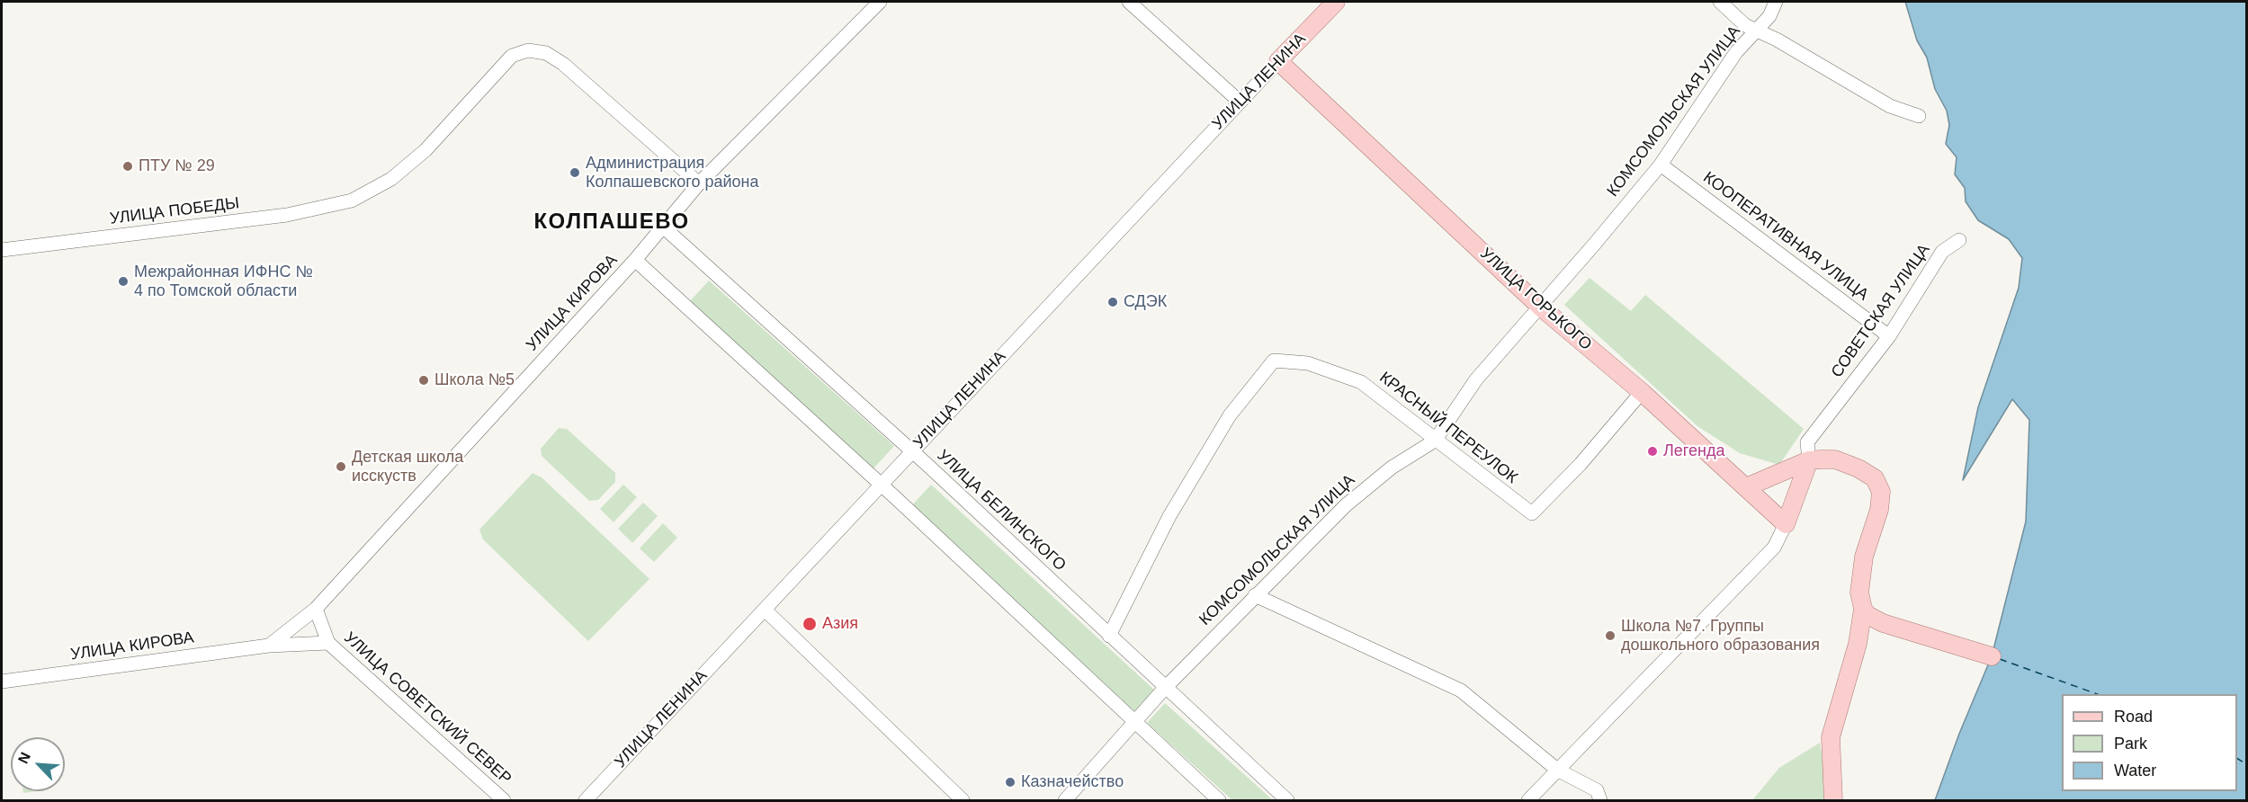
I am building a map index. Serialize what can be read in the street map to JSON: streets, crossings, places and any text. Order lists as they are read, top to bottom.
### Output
{
  "streets": {
    "main road": ["УЛИЦА ЛЕНИНА", "УЛИЦА ГОРЬКОГО"],
    "street": [
      "КОМСОМОЛЬСКАЯ УЛИЦА",
      "УЛИЦА ПОБЕДЫ",
      "КООПЕРАТИВНАЯ УЛИЦА",
      "УЛИЦА КИРОВА",
      "СОВЕТСКАЯ УЛИЦА",
      "КРАСНЫЙ ПЕРЕУЛОК",
      "УЛИЦА БЕЛИНСКОГО",
      "УЛИЦА СОВЕТСКИЙ СЕВЕР"
    ]
  },
  "crossings": [
    ["УЛИЦА ЛЕНИНА", "УЛИЦА ГОРЬКОГО"],
    ["УЛИЦА ЛЕНИНА", "УЛИЦА БЕЛИНСКОГО"],
    ["КОМСОМОЛЬСКАЯ УЛИЦА", "КООПЕРАТИВНАЯ УЛИЦА"],
    ["КОМСОМОЛЬСКАЯ УЛИЦА", "УЛИЦА ГОРЬКОГО"],
    ["КОМСОМОЛЬСКАЯ УЛИЦА", "КРАСНЫЙ ПЕРЕУЛОК"],
    ["КОМСОМОЛЬСКАЯ УЛИЦА", "УЛИЦА БЕЛИНСКОГО"],
    ["УЛИЦА ПОБЕДЫ", "УЛИЦА КИРОВА"],
    ["КООПЕРАТИВНАЯ УЛИЦА", "СОВЕТСКАЯ УЛИЦА"],
    ["УЛИЦА ГОРЬКОГО", "КРАСНЫЙ ПЕРЕУЛОК"],
    ["УЛИЦА КИРОВА", "УЛИЦА БЕЛИНСКОГО"],
    ["УЛИЦА КИРОВА", "УЛИЦА СОВЕТСКИЙ СЕВЕР"],
    ["КРАСНЫЙ ПЕРЕУЛОК", "УЛИЦА БЕЛИНСКОГО"]
  ],
  "districts": ["КОЛПАШЕВО"],
  "places": [
    "ПТУ № 29",
    "Администрация Колпашевского района",
    "Межрайонная ИФНС № 4 по Томской области",
    "СДЭК",
    "Школа №5",
    "Легенда",
    "Детская школа исскуств",
    "Азия",
    "Школа №7. Группы дошкольного образования",
    "Казначейство"
  ],
  "legend": ["Road", "Park", "Water"],
  "north": "top left"
}
